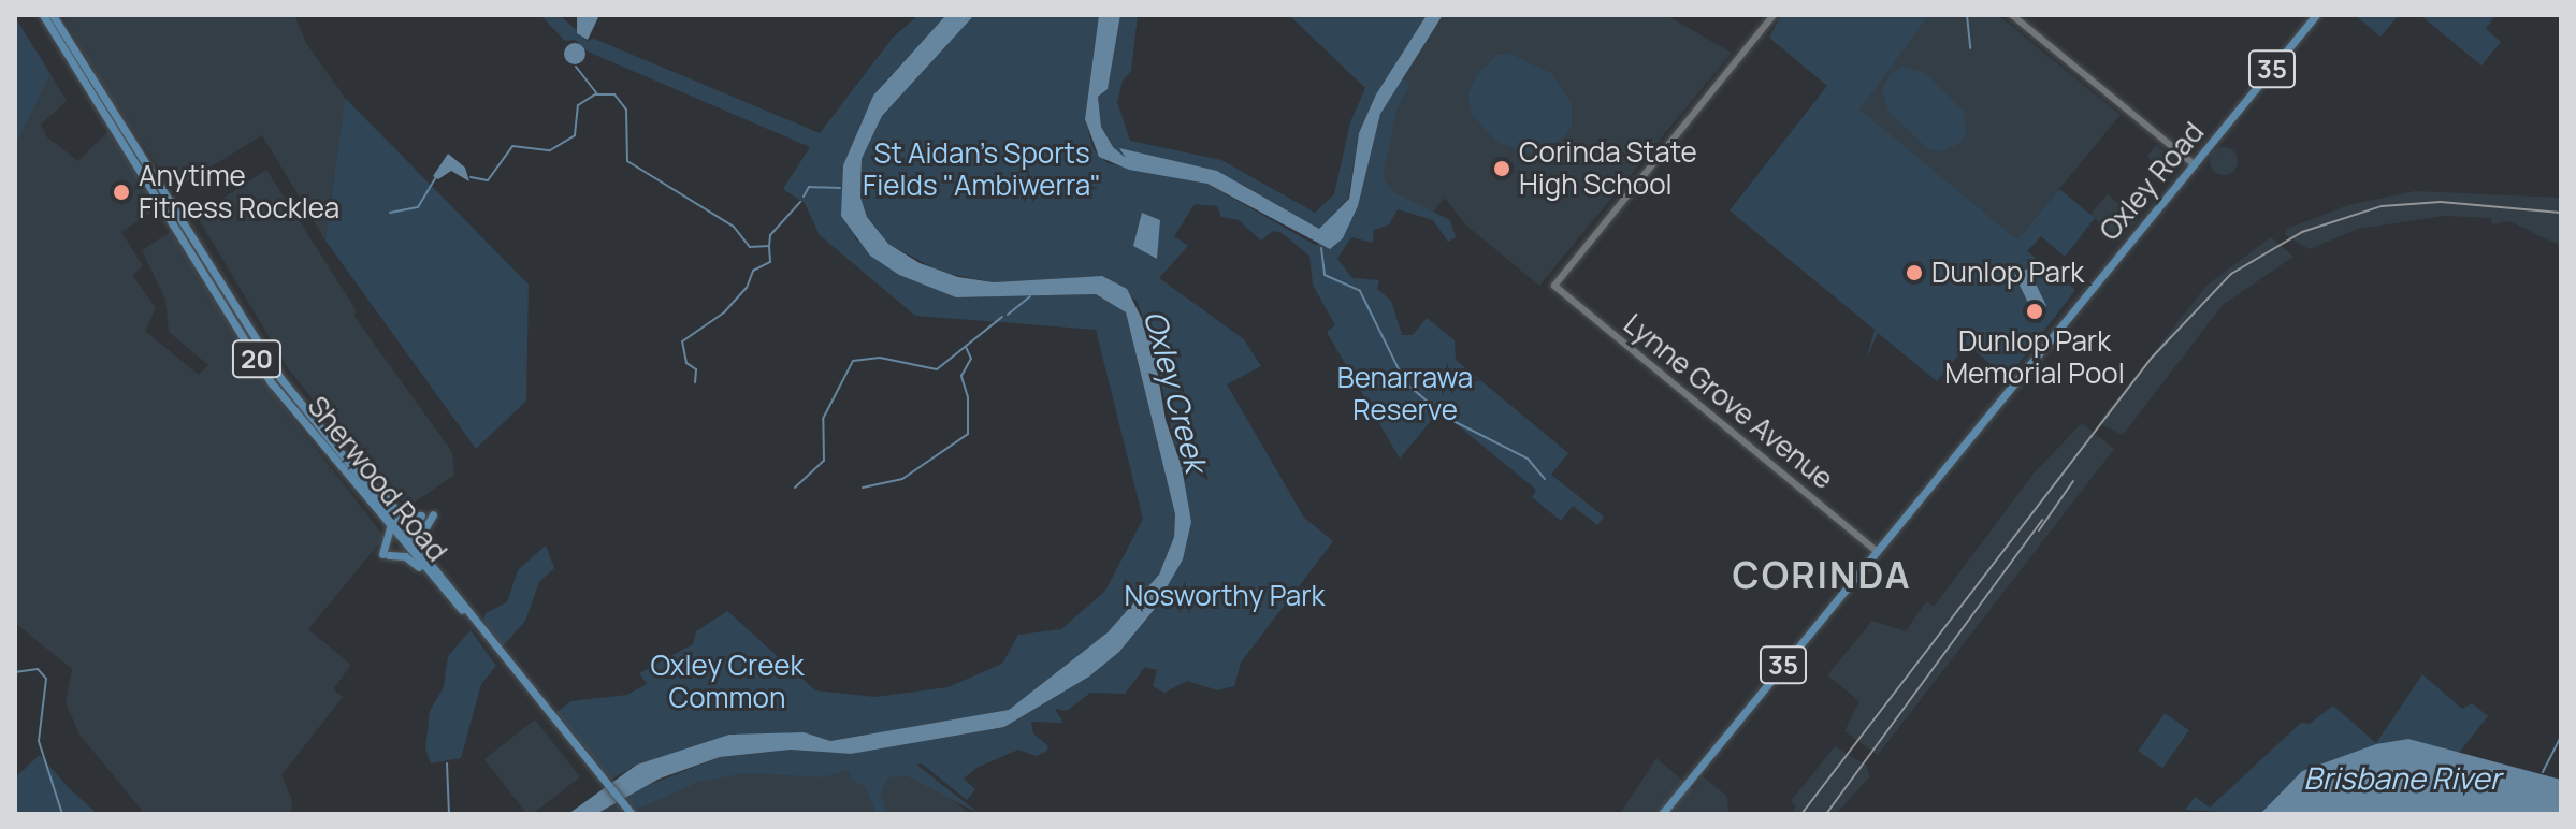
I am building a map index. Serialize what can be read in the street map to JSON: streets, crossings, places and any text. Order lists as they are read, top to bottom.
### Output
{
  "streets": {
    "main road": [
      "35",
      "Oxley Road",
      "20",
      "Sherwood Road"
    ],
    "street": ["Lynne Grove Avenue"]
  },
  "crossings": [
    ["Oxley Road", "Lynne Grove Avenue"]
  ],
  "districts": ["CORINDA"],
  "water": ["Oxley Creek", "Brisbane River"],
  "parks": [
    "St Aidan's Sports Fields \"Ambiwerra\"",
    "Benarrawa Reserve",
    "Nosworthy Park",
    "Oxley Creek Common"
  ],
  "places": [
    "Corinda State High School",
    "Anytime Fitness Rocklea",
    "Dunlop Park",
    "Dunlop Park Memorial Pool"
  ]
}
